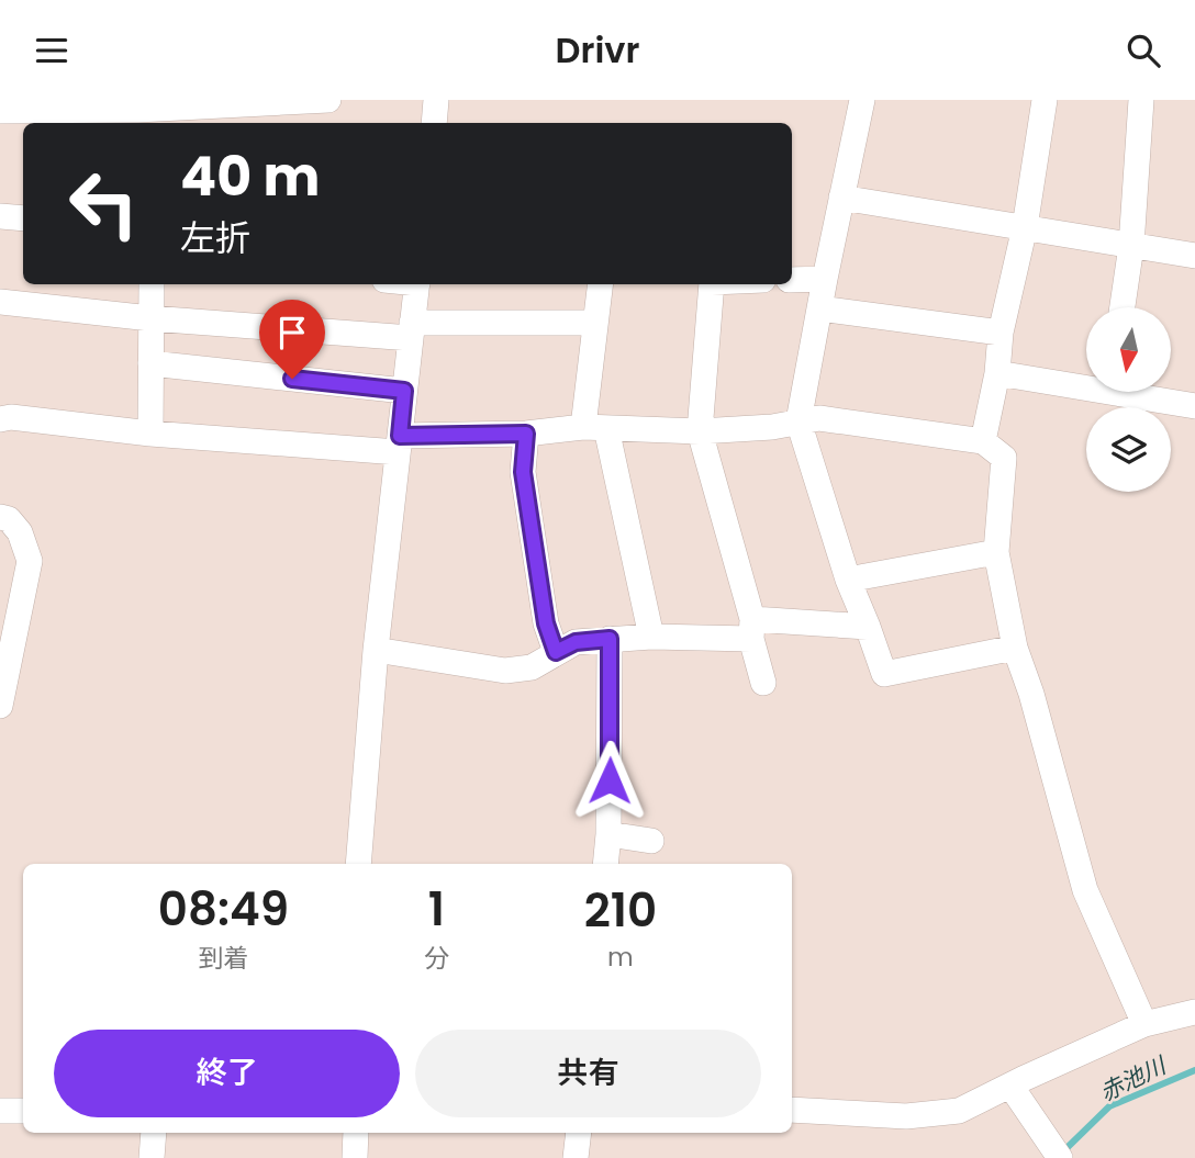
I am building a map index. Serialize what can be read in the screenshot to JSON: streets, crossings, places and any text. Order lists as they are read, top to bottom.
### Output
{
  "water": ["赤池川"],
  "north": "bottom",
  "page": {
    "header": "Drivr",
    "turn": ["40 m", "左折"],
    "eta": [
      "08:49",
      "到着",
      "1",
      "分",
      "210",
      "m"
    ],
    "buttons": ["終了", "共有"]
  }
}
